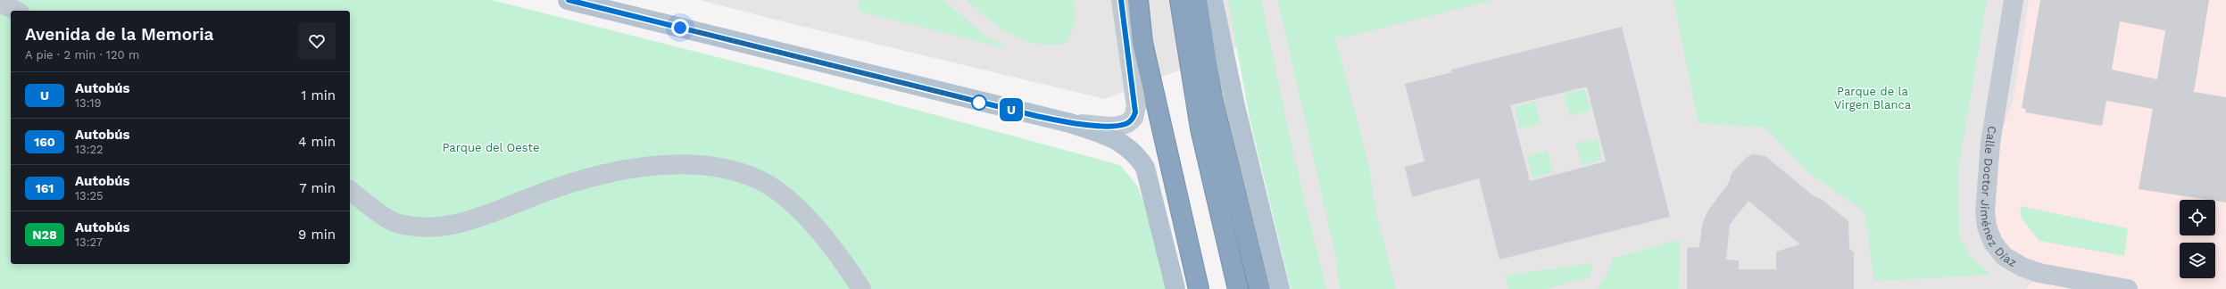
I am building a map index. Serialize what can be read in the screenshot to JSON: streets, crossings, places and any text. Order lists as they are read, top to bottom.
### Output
{
  "streets": {
    "street": ["Calle Doctor Jiménez Díaz"]
  },
  "parks": ["Parque de la Virgen Blanca", "Parque del Oeste"],
  "lines": ["bus line U"],
  "page": {
    "on_map": "U",
    "heading": ["Avenida de la Memoria", "A pie · 2 min · 120 m"],
    "list": [
      {
        "mark": "U",
        "name": "Autobús",
        "note": "13:19",
        "value": "1 min"
      },
      {
        "mark": "160",
        "name": "Autobús",
        "note": "13:22",
        "value": "4 min"
      },
      {
        "mark": "161",
        "name": "Autobús",
        "note": "13:25",
        "value": "7 min"
      },
      {
        "mark": "N28",
        "name": "Autobús",
        "note": "13:27",
        "value": "9 min"
      }
    ]
  }
}
